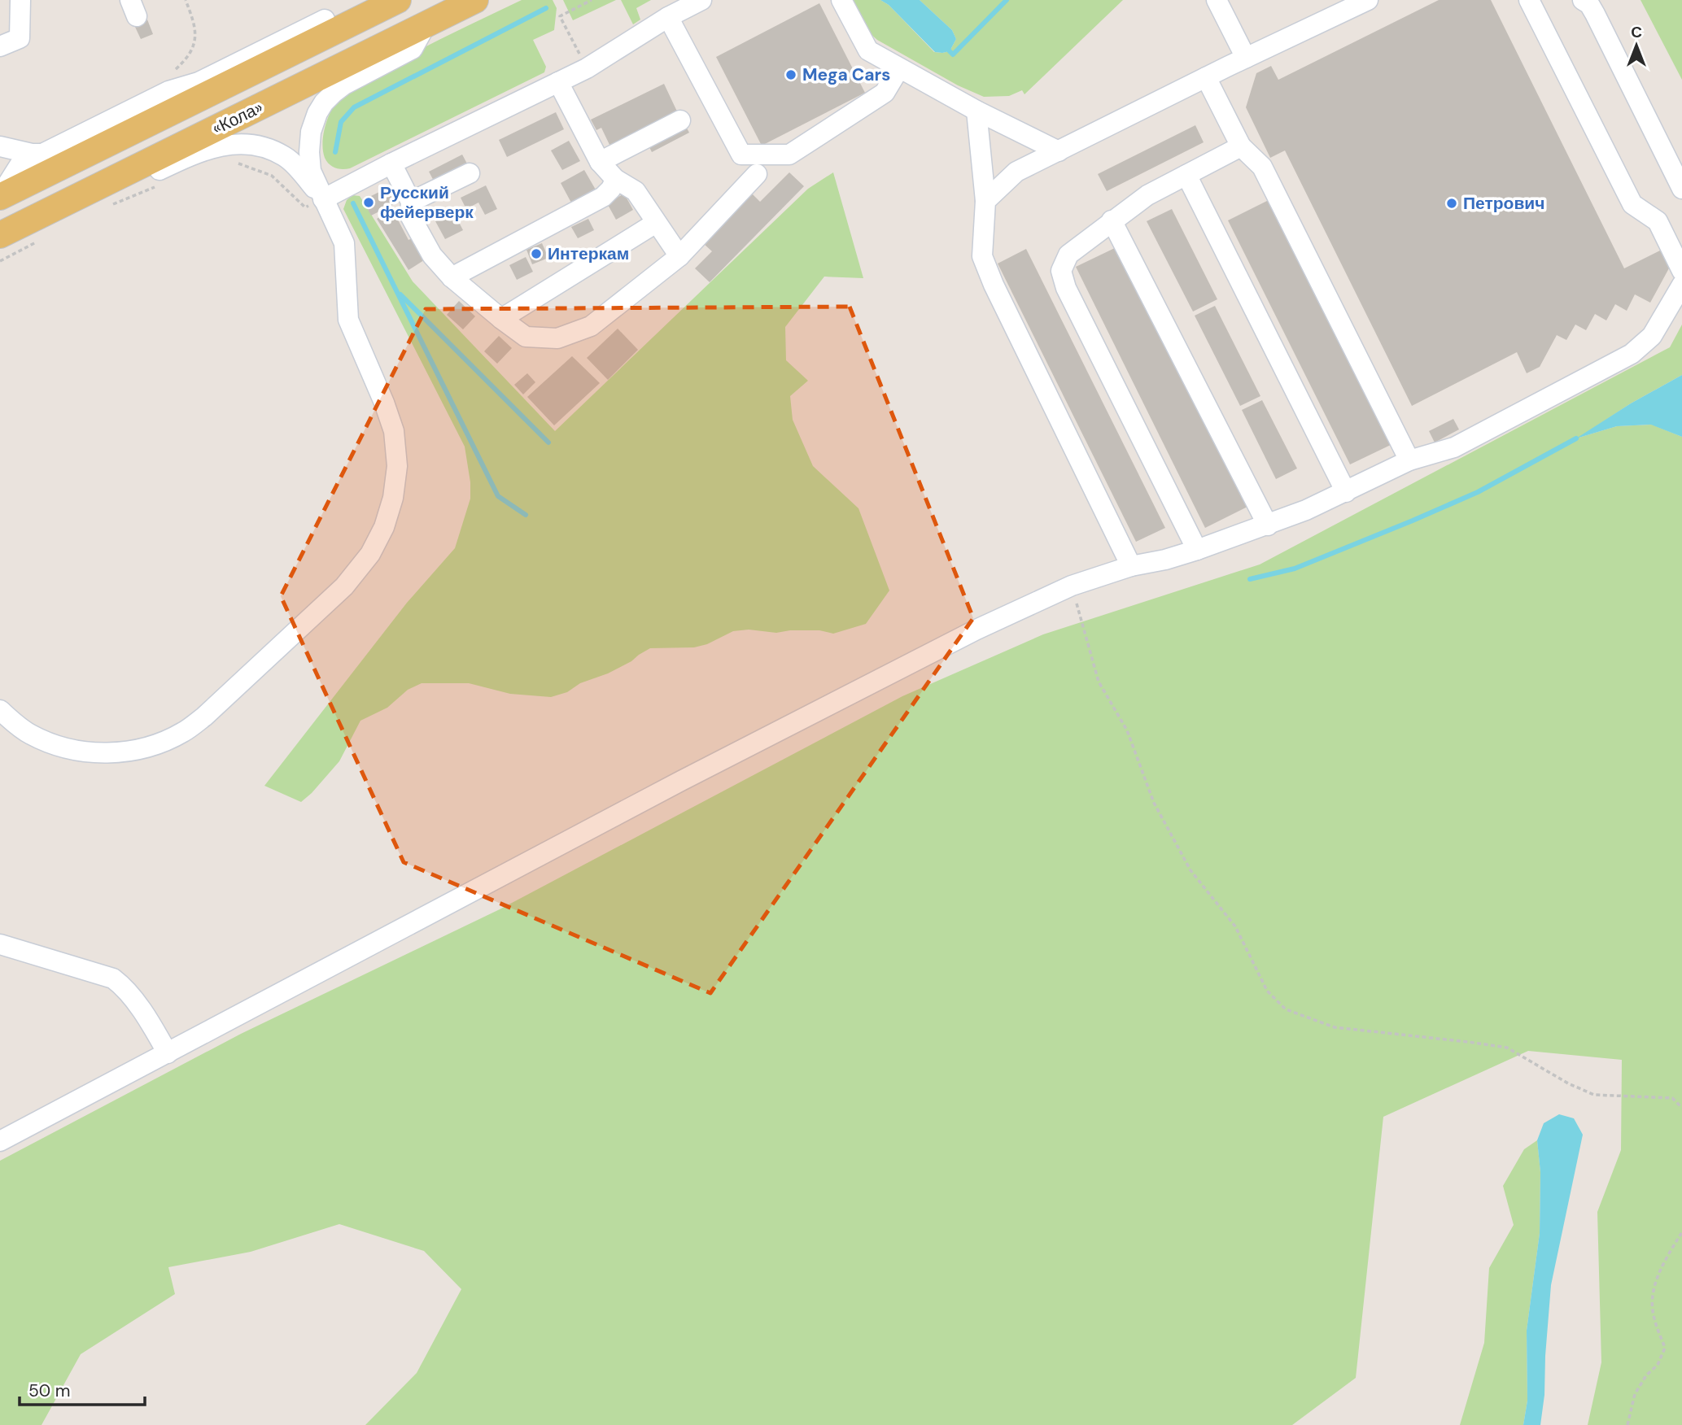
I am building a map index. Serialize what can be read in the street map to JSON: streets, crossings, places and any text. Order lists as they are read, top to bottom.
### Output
{
  "streets": {
    "main road": ["«Кола»"]
  },
  "places": [
    "Mega Cars",
    "Русский фейерверк",
    "Петрович",
    "Интеркам"
  ],
  "scale_bar": "50 m",
  "north": "top"
}
